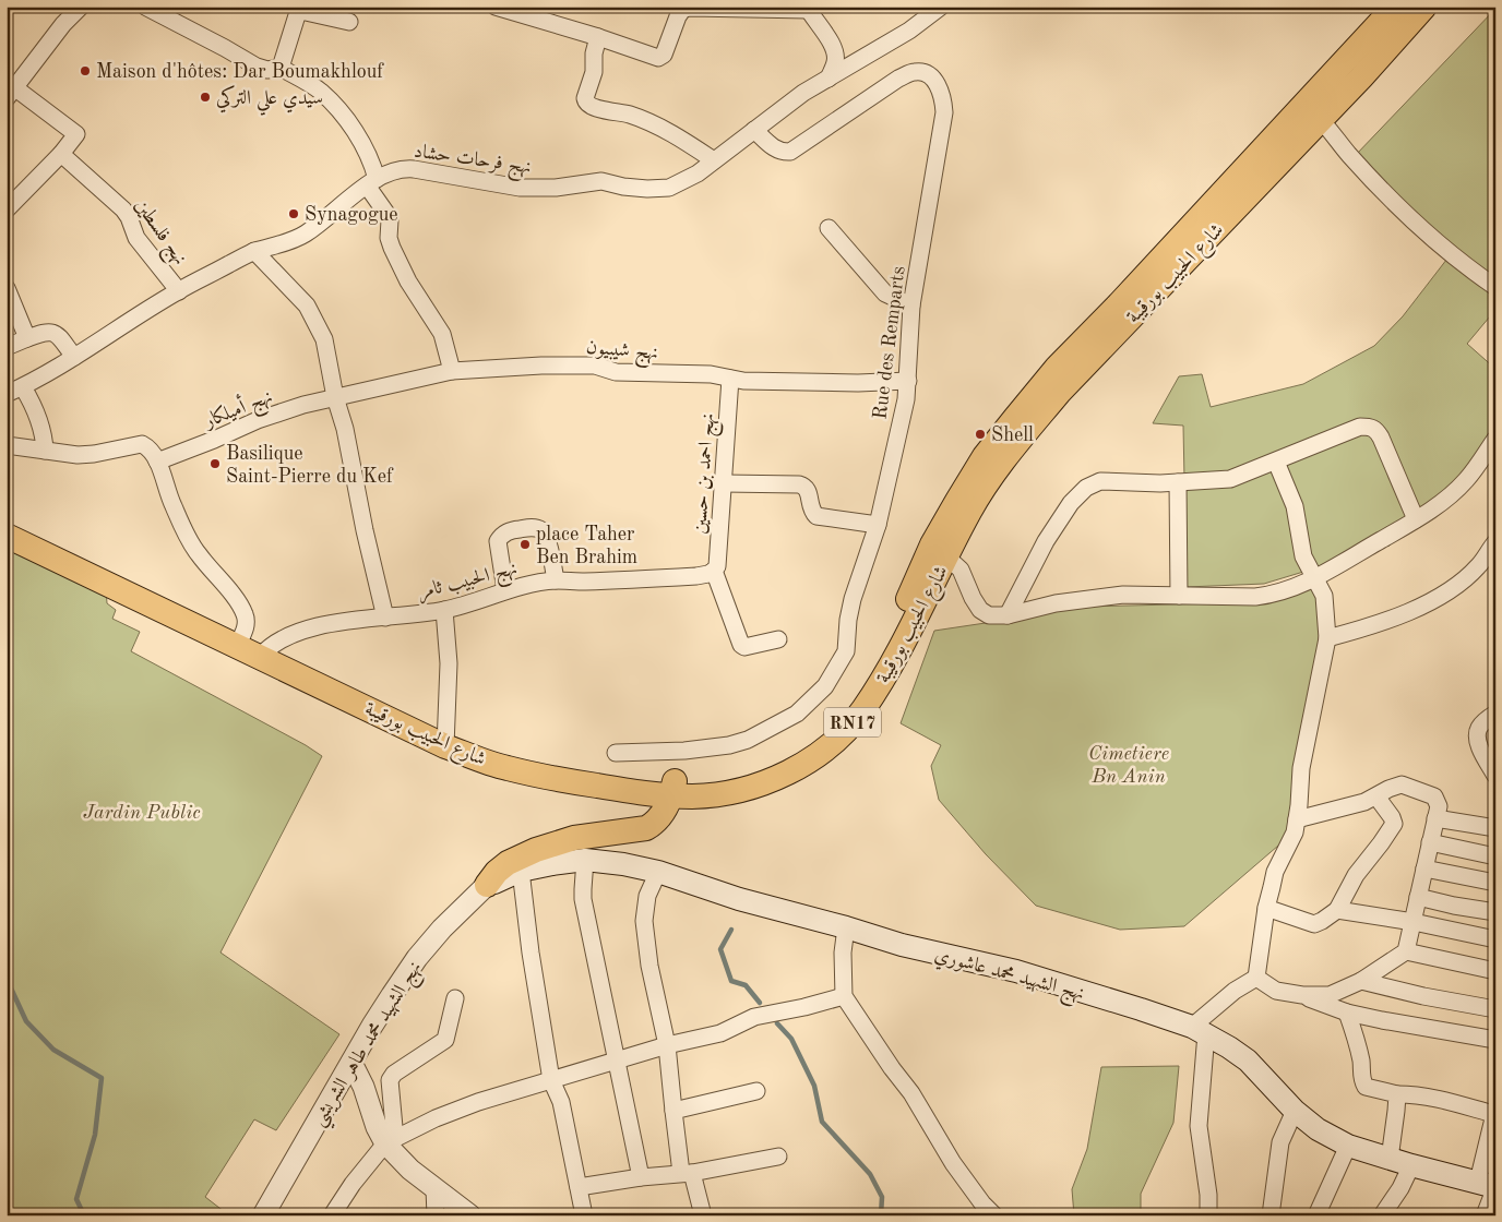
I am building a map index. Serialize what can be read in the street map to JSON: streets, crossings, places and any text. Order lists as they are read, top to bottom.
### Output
{
  "streets": {
    "main road": ["شارع الحبيب بورقيبة", "RN17", "نهج الشهيد محمد عاشوري"],
    "street": [
      "نهج فرحات حشاد",
      "نهج فلسطين",
      "Rue des Remparts",
      "نهج شيبيون",
      "نهج أميلكار",
      "نهج احمد بن حسين",
      "نهج الحبيب ثامر",
      "نهج الشهيد محمد طاهر الشريشي"
    ]
  },
  "crossings": [
    ["نهج فرحات حشاد", "نهج فلسطين"],
    ["نهج فرحات حشاد", "Rue des Remparts"],
    ["شارع الحبيب بورقيبة", "نهج الحبيب ثامر"],
    ["Rue des Remparts", "نهج شيبيون"],
    ["نهج شيبيون", "نهج أميلكار"],
    ["نهج شيبيون", "نهج احمد بن حسين"],
    ["نهج احمد بن حسين", "نهج الحبيب ثامر"],
    ["نهج الشهيد محمد عاشوري", "نهج الشهيد محمد طاهر الشريشي"]
  ],
  "parks": ["Cimetiere Bn Anin", "Jardin Public"],
  "places": [
    "Maison d'hôtes: Dar Boumakhlouf",
    "سيدي علي التركي",
    "Synagogue",
    "Shell",
    "Basilique Saint-Pierre du Kef",
    "place Taher Ben Brahim"
  ]
}
